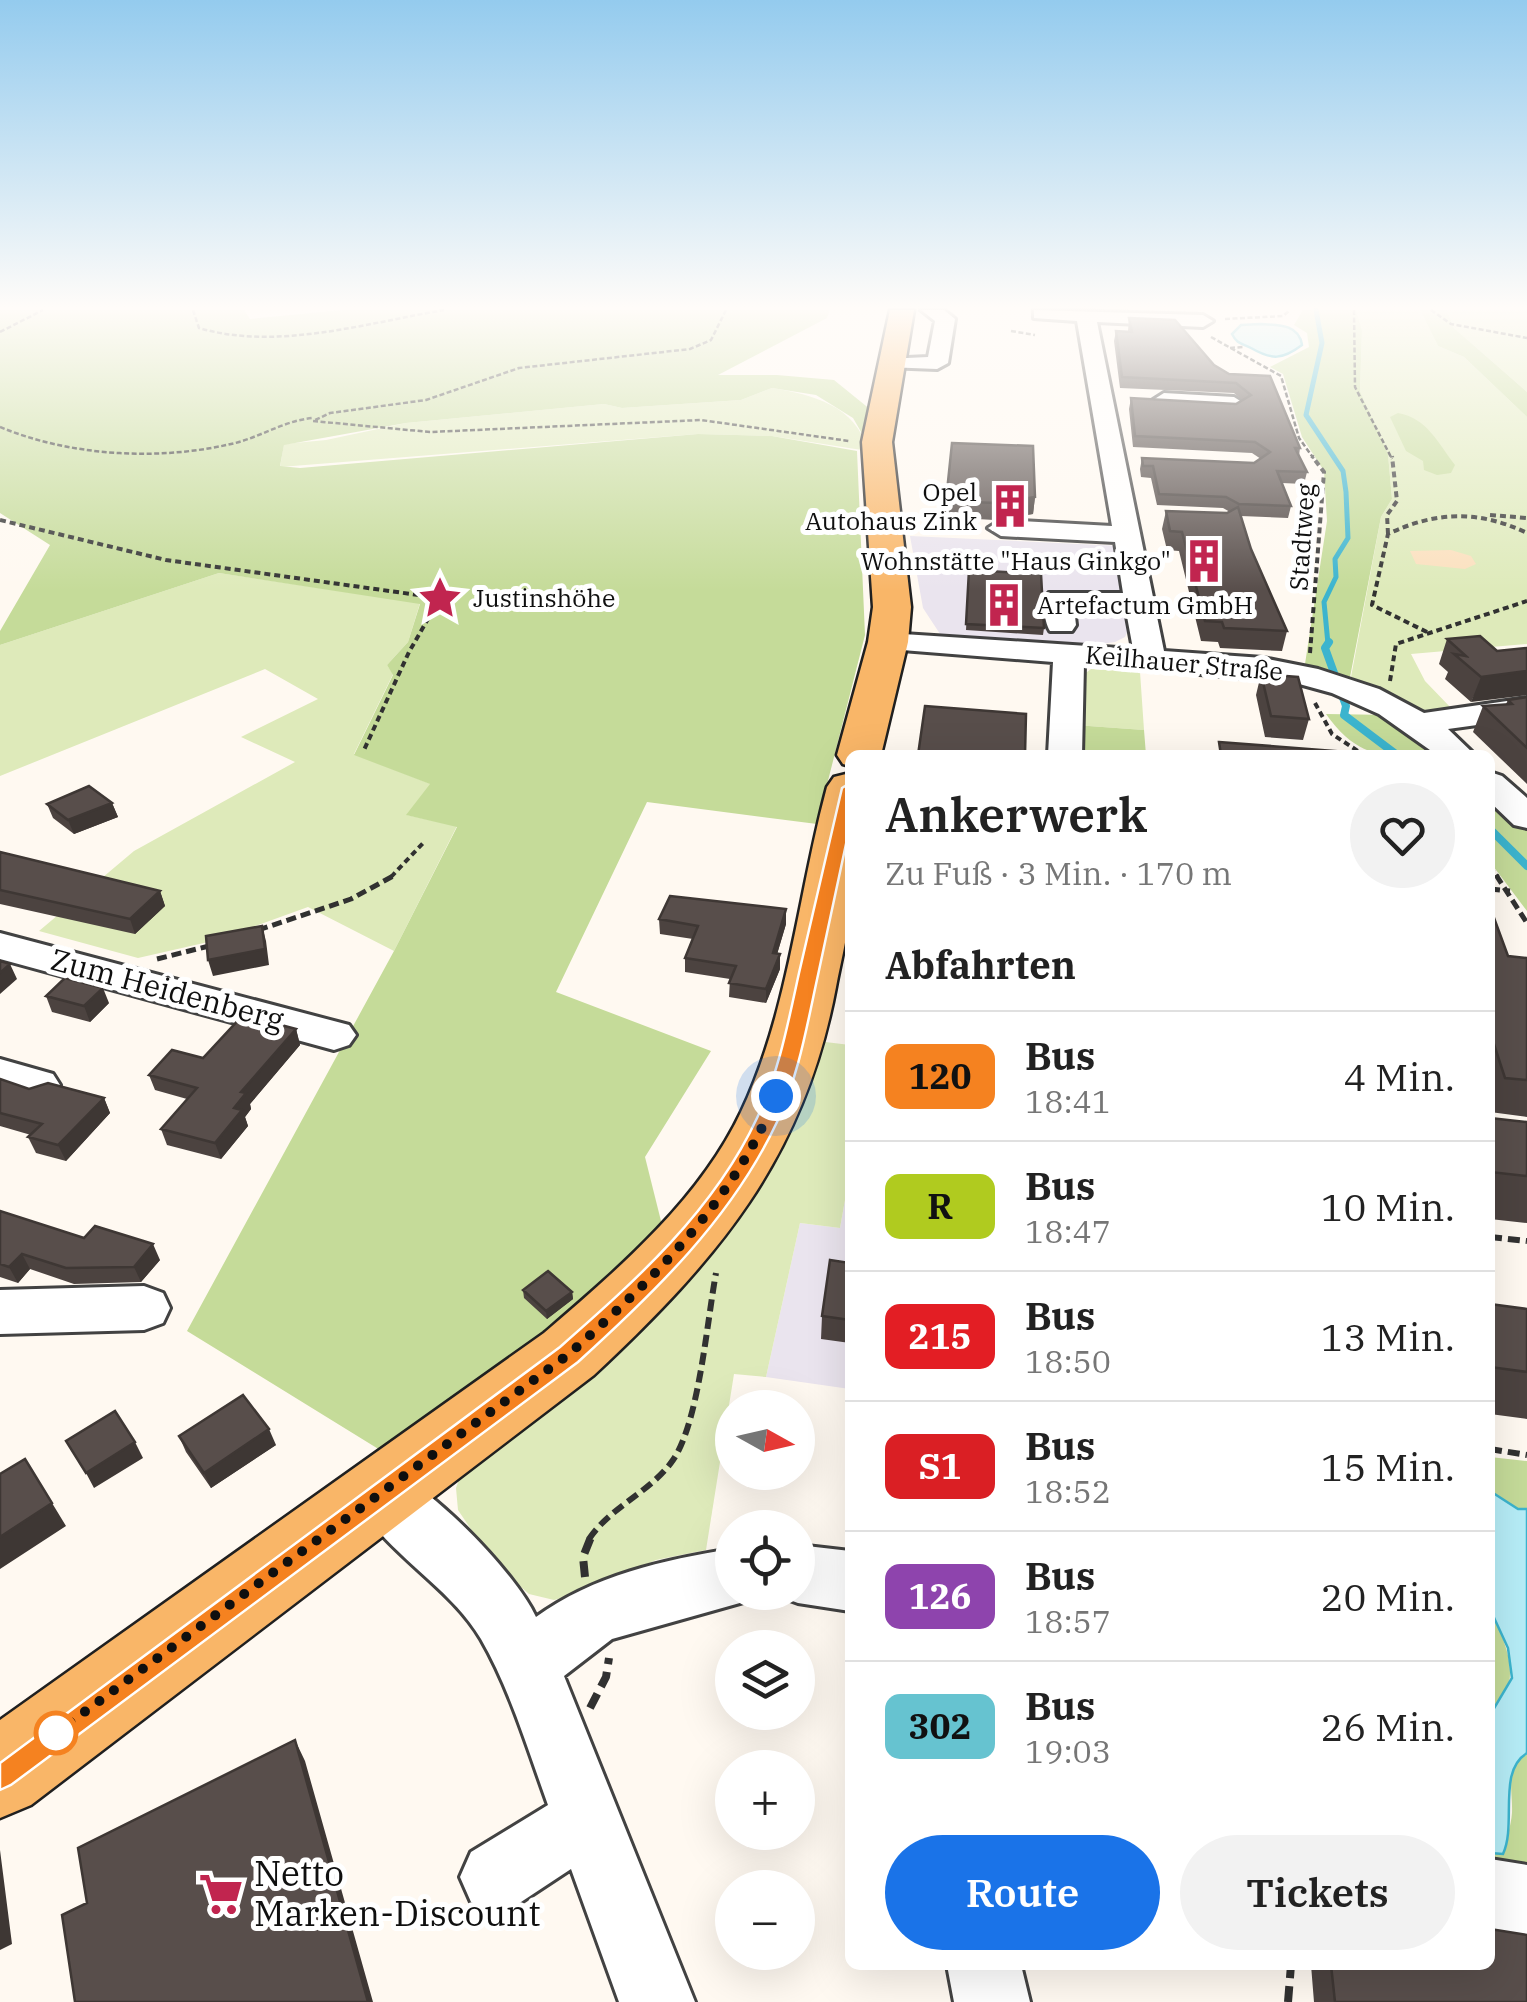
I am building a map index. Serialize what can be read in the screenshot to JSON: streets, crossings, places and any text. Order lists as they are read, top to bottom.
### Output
{
  "streets": {
    "street": ["Keilhauer Straße", "Zum Heidenberg"],
    "path": ["Stadtweg"]
  },
  "crossings": [
    ["Stadtweg", "Keilhauer Straße"]
  ],
  "places": {
    "building": ["Opel Autohaus Zink", "Wohnstätte \"Haus Ginkgo\"", "Artefactum GmbH"],
    "place": ["Justinshöhe"],
    "supermarket": ["Netto Marken-Discount"]
  },
  "lines": ["bus line 120"],
  "north": "right",
  "page": {
    "heading": [
      ["Ankerwerk", "Zu Fuß · 3 Min. · 170 m"],
      "Abfahrten"
    ],
    "list": [
      {
        "mark": "120",
        "name": "Bus",
        "note": "18:41",
        "value": "4 Min."
      },
      {
        "mark": "R",
        "name": "Bus",
        "note": "18:47",
        "value": "10 Min."
      },
      {
        "mark": "215",
        "name": "Bus",
        "note": "18:50",
        "value": "13 Min."
      },
      {
        "mark": "S1",
        "name": "Bus",
        "note": "18:52",
        "value": "15 Min."
      },
      {
        "mark": "126",
        "name": "Bus",
        "note": "18:57",
        "value": "20 Min."
      },
      {
        "mark": "302",
        "name": "Bus",
        "note": "19:03",
        "value": "26 Min."
      }
    ],
    "map_buttons": ["+", "−"],
    "buttons": ["Route", "Tickets"]
  }
}
